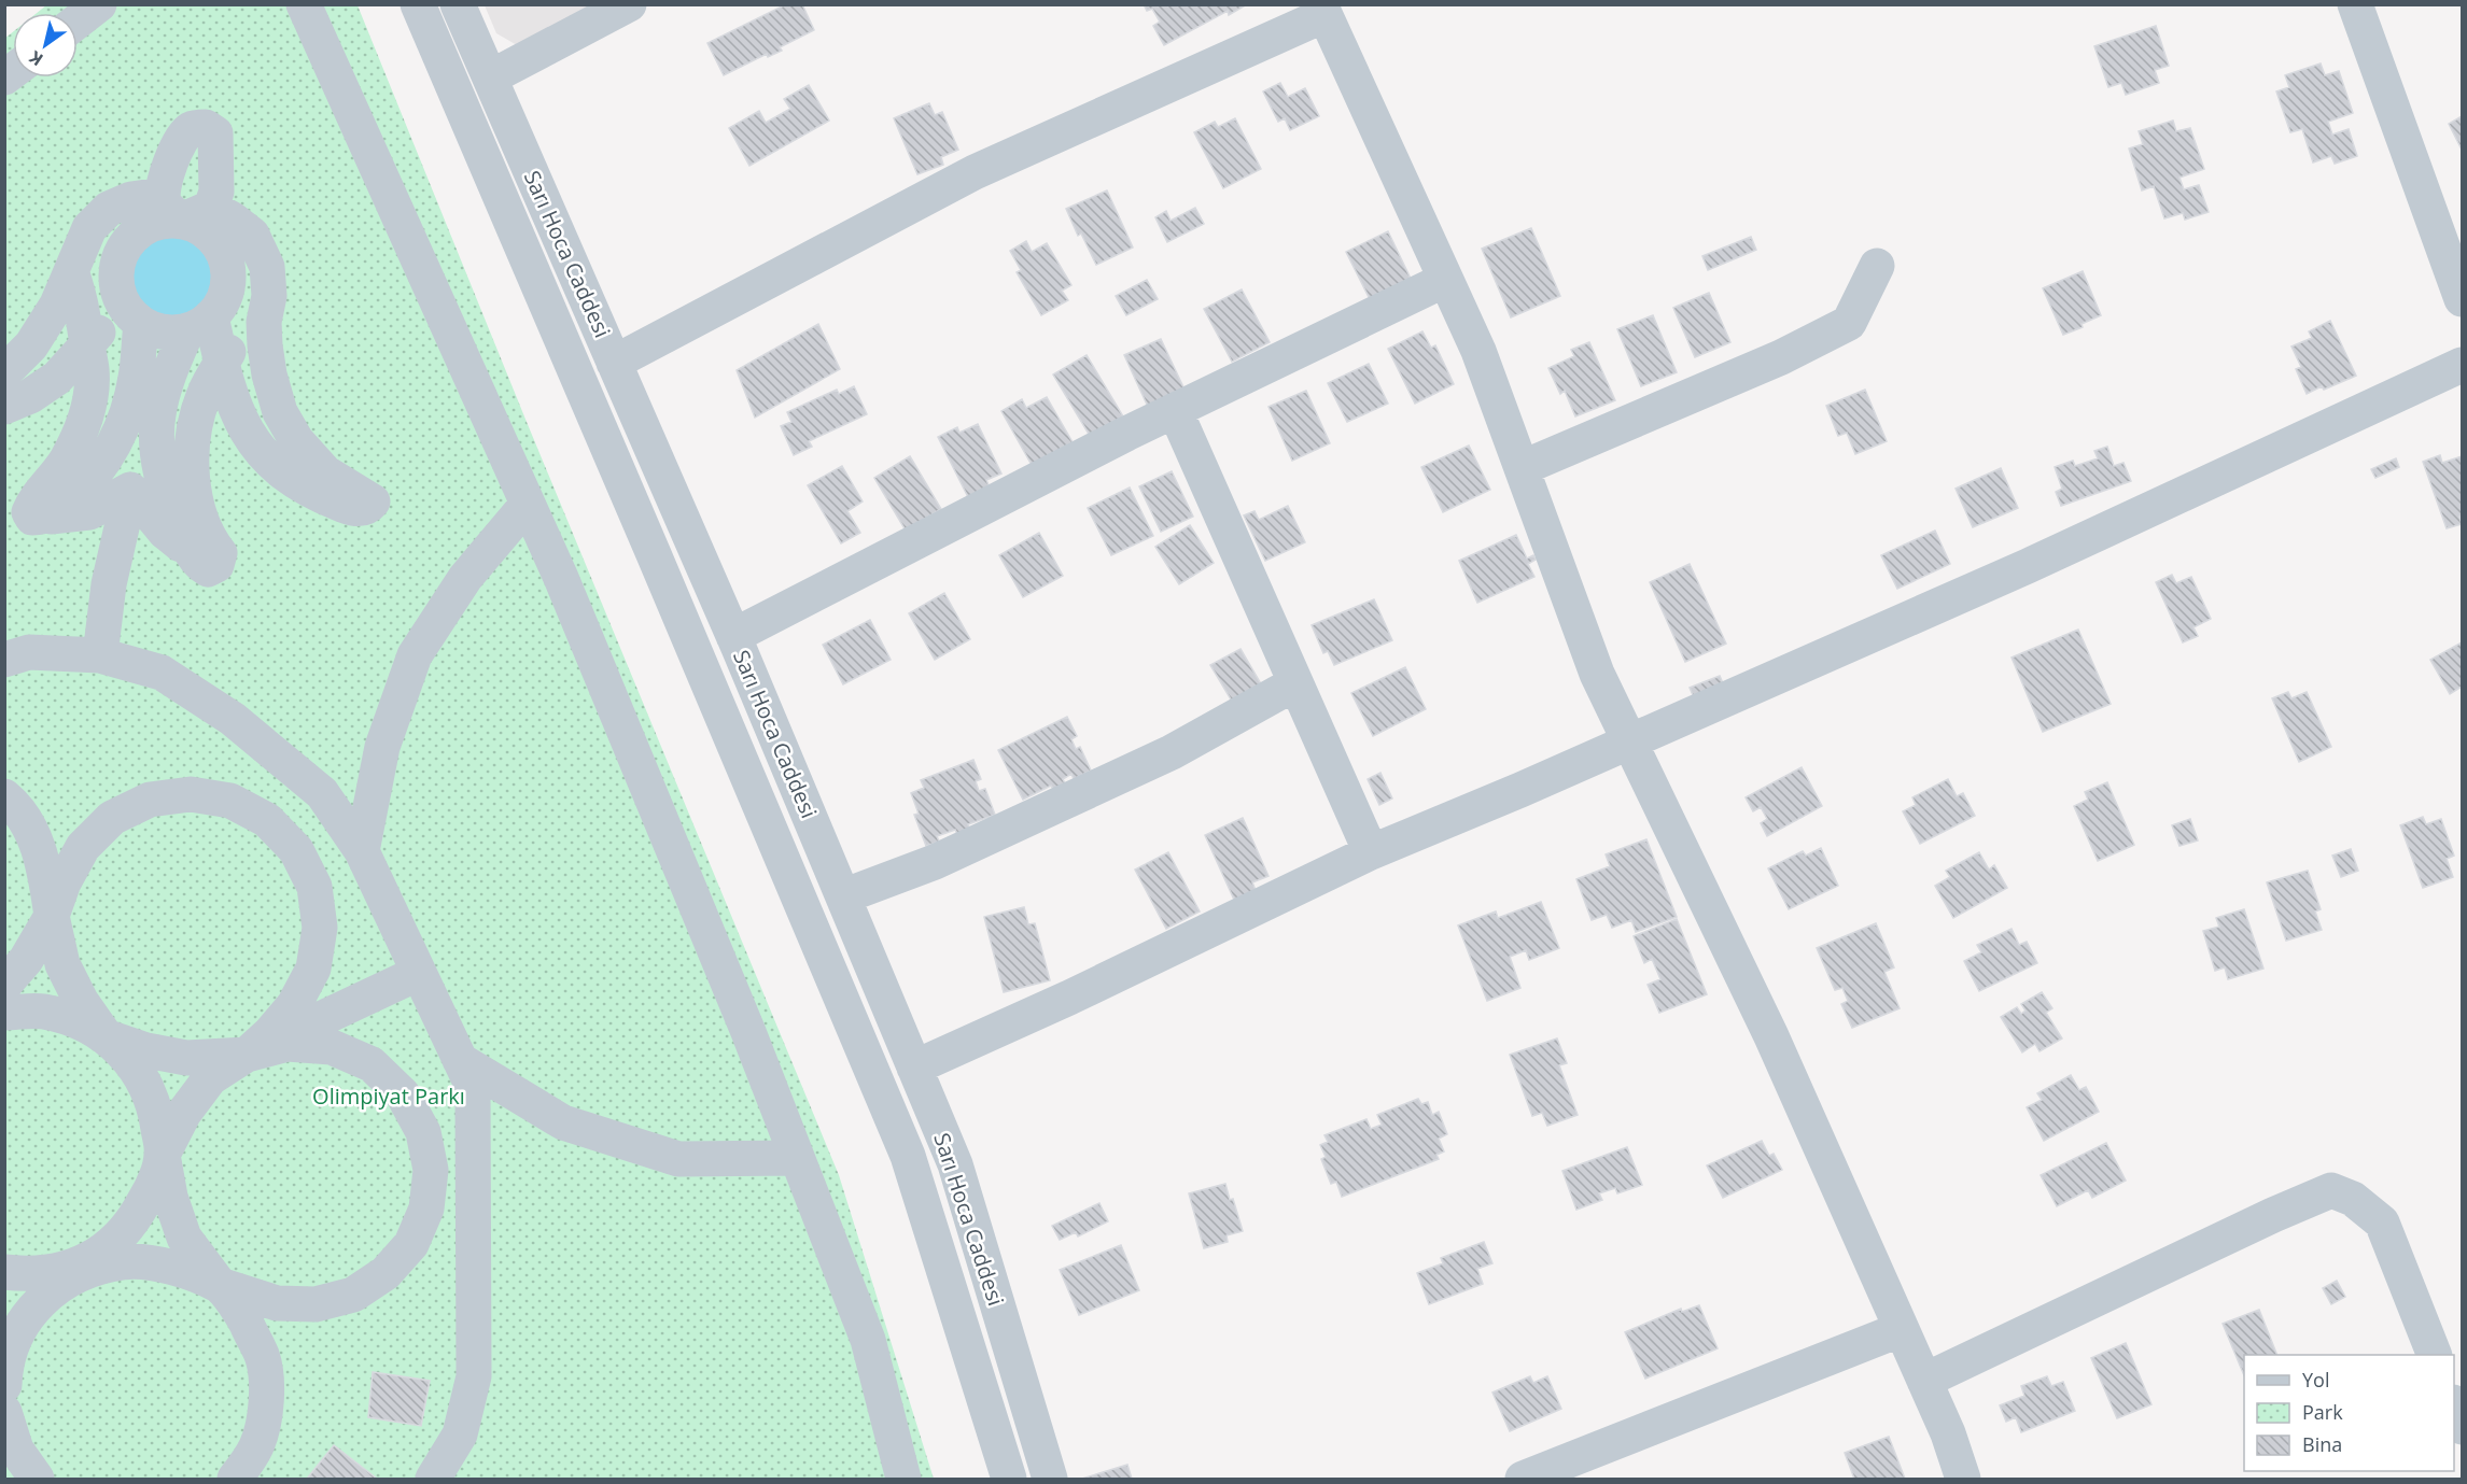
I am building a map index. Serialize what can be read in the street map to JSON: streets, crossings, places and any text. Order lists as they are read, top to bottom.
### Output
{
  "streets": {
    "street": ["Sarı Hoca Caddesi"]
  },
  "parks": ["Olimpiyat Parkı"],
  "legend": ["Yol", "Park", "Bina"],
  "north": "bottom left"
}
